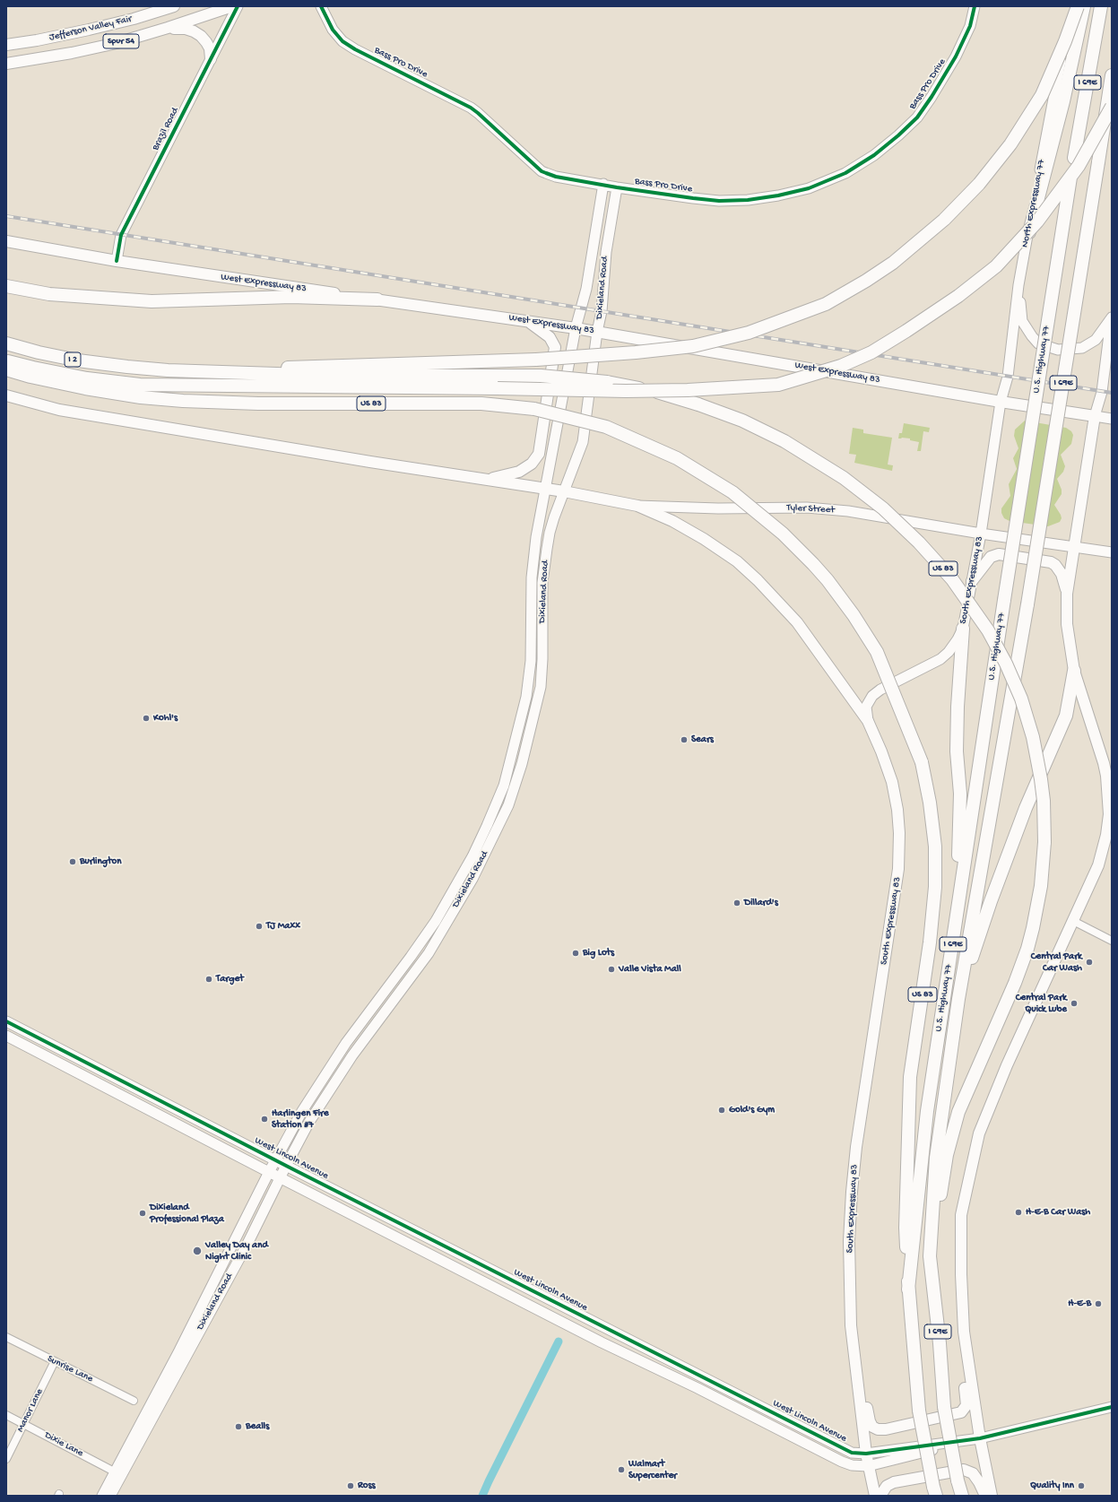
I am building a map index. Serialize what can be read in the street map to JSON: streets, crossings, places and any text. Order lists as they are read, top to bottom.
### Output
{
  "streets": {
    "highway": [
      "I 69E",
      "I 2",
      "U.S. Highway 77",
      "US 83"
    ],
    "main road": [
      "Jefferson Valley Fair",
      "Spur 54",
      "Bass Pro Drive",
      "Brazil Road",
      "North Expressway 77",
      "West Expressway 83",
      "Dixieland Road",
      "Tyler Street",
      "South Expressway 83",
      "West Lincoln Avenue"
    ],
    "street": ["Sunrise Lane", "Manor Lane", "Dixie Lane"]
  },
  "crossings": [
    ["Bass Pro Drive", "Dixieland Road"],
    ["I 69E", "U.S. Highway 77"],
    ["I 69E", "US 83"],
    ["Brazil Road", "West Expressway 83"],
    ["North Expressway 77", "West Expressway 83"],
    ["North Expressway 77", "South Expressway 83"],
    ["West Expressway 83", "Dixieland Road"],
    ["West Expressway 83", "South Expressway 83"],
    ["Dixieland Road", "West Lincoln Avenue"],
    ["Dixieland Road", "Dixie Lane"],
    ["I 2", "US 83"],
    ["U.S. Highway 77", "US 83"],
    ["Tyler Street", "South Expressway 83"],
    ["South Expressway 83", "West Lincoln Avenue"],
    ["Sunrise Lane", "Manor Lane"],
    ["Manor Lane", "Dixie Lane"]
  ],
  "places": [
    "Kohl's",
    "Sears",
    "Burlington",
    "Dillard's",
    "TJ Maxx",
    "Big Lots",
    "Central Park Car Wash",
    "Valle Vista Mall",
    "Target",
    "Central Park Quick Lube",
    "Gold's Gym",
    "Harlingen Fire Station #7",
    "H-E-B Car Wash",
    "Dixieland Professional Plaza",
    "Valley Day and Night Clinic",
    "H-E-B",
    "Bealls",
    "Walmart Supercenter",
    "Ross",
    "Quality Inn"
  ]
}
